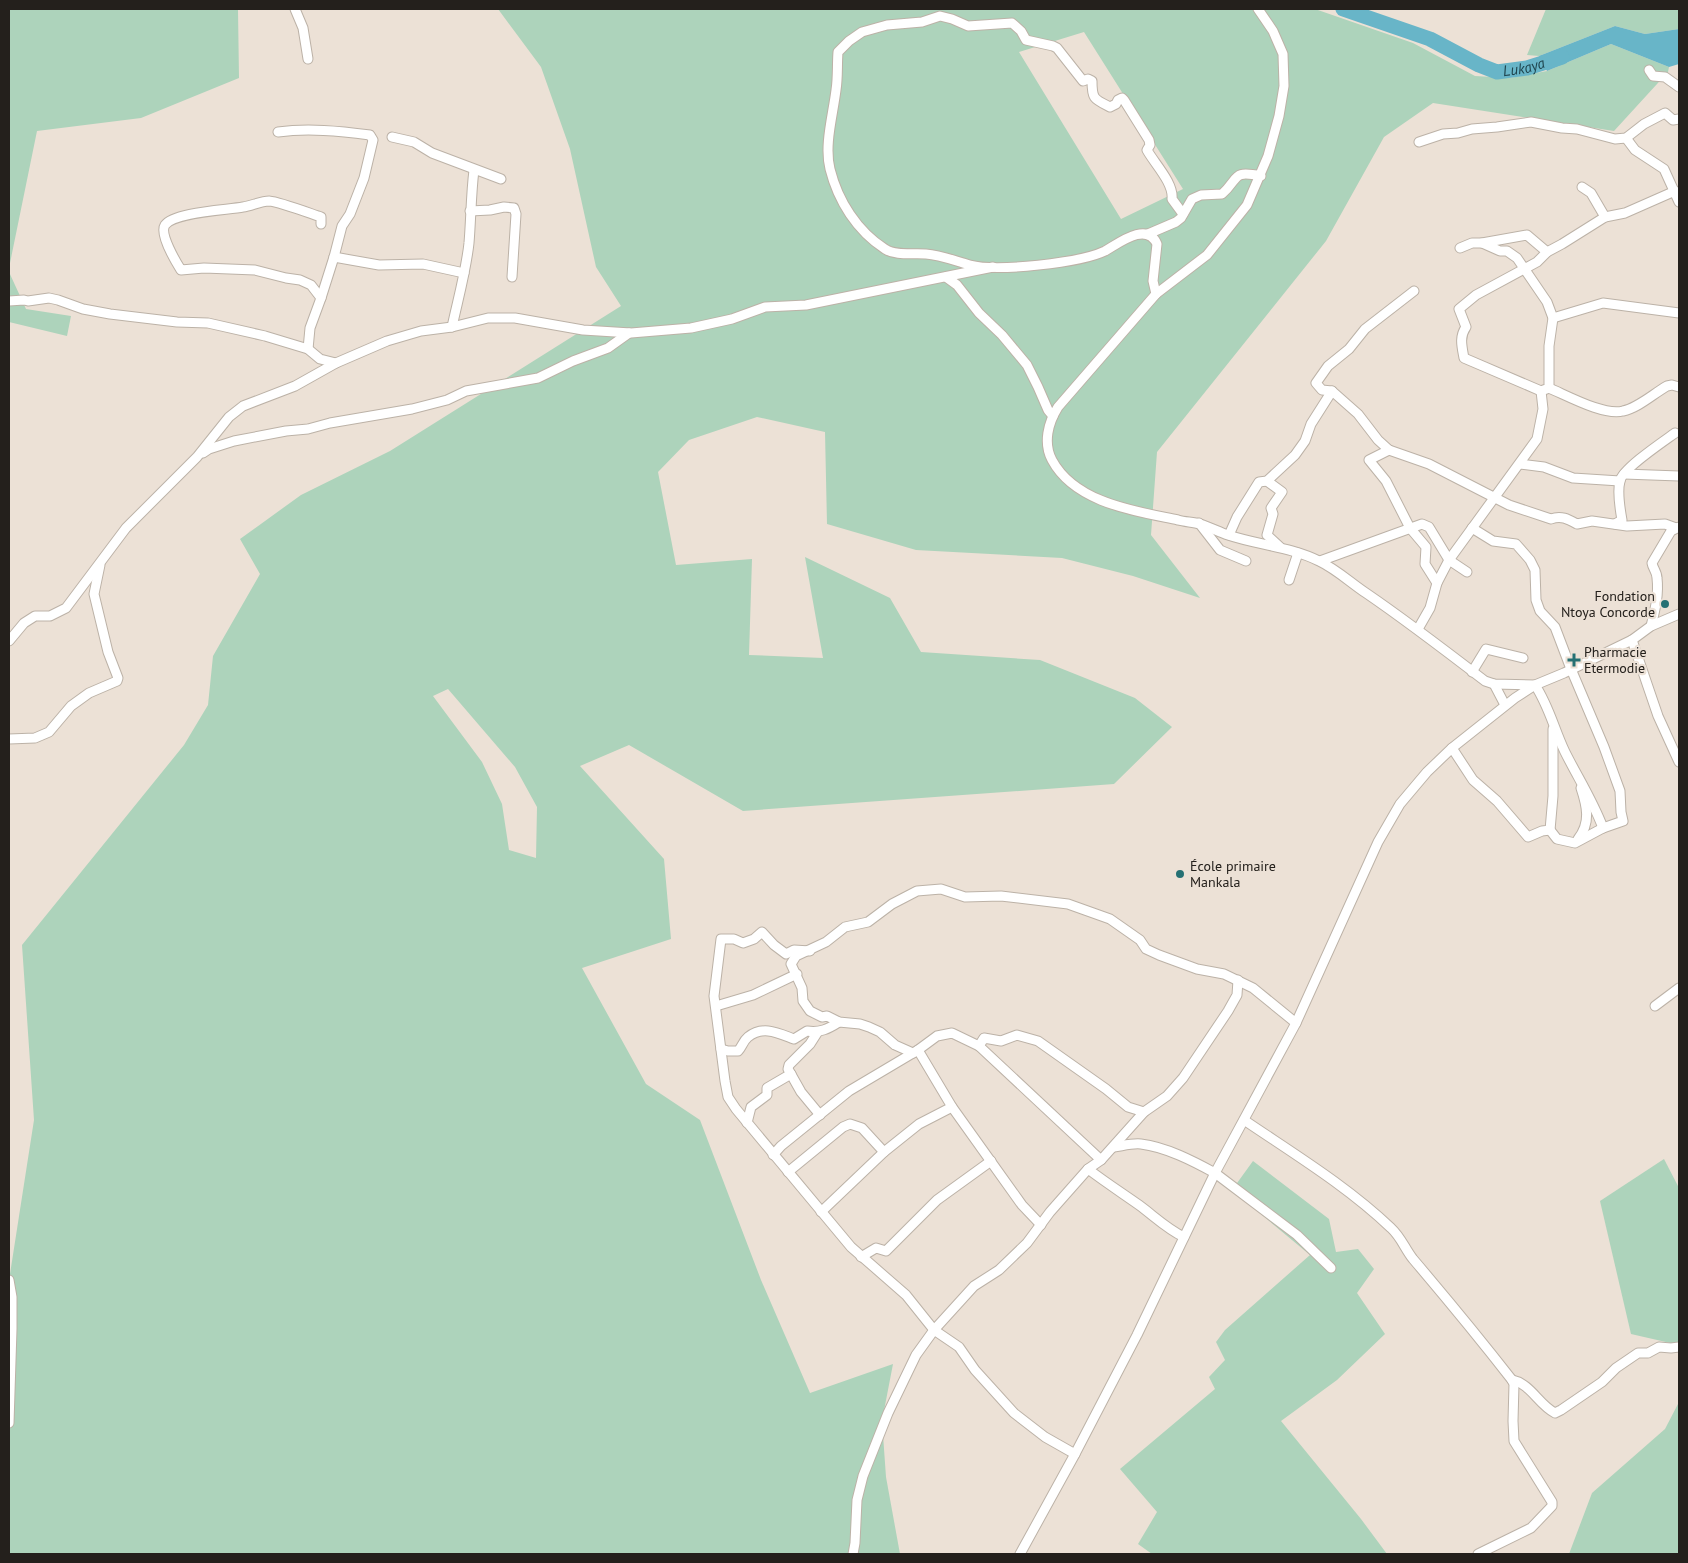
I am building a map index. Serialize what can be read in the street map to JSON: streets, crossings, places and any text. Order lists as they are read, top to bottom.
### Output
{
  "water": ["Lukaya"],
  "places": {
    "other": ["Fondation Ntoya Concorde", "École primaire Mankala"],
    "health": ["Pharmacie Etermodie"]
  }
}
